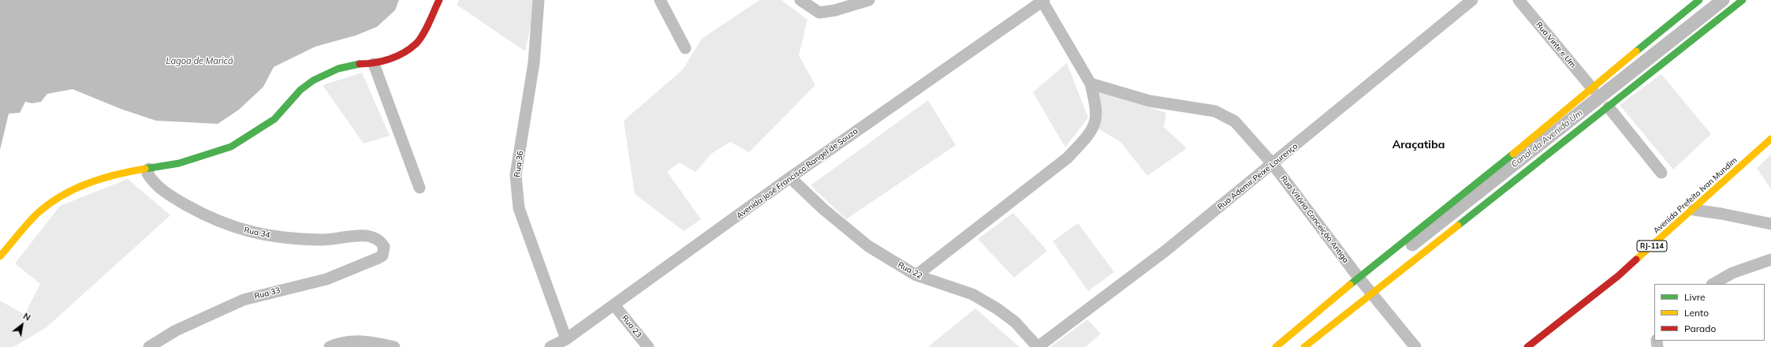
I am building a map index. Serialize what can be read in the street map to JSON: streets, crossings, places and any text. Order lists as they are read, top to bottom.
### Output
{
  "streets": {
    "street": [
      "Rua Vinte e Um",
      "Rua 36",
      "Avenida José Francisco Rangel de Souza",
      "Rua Ademir Peixe Lourenço",
      "Avenida Prefeito Ivan Mundim",
      "Rua Vitória Conceição Antiga",
      "Rua 34",
      "RJ-114",
      "Rua 22",
      "Rua 33",
      "Rua 23"
    ]
  },
  "crossings": [
    ["Rua 36", "Avenida José Francisco Rangel de Souza"],
    ["Avenida José Francisco Rangel de Souza", "Rua 22"],
    ["Avenida José Francisco Rangel de Souza", "Rua 23"],
    ["Rua Ademir Peixe Lourenço", "Rua Vitória Conceição Antiga"],
    ["Rua Ademir Peixe Lourenço", "Rua 22"],
    ["Rua 34", "Rua 33"]
  ],
  "districts": ["Araçatiba"],
  "water": ["Lagoa de Maricá", "Canal da Avenida Um"],
  "legend": ["Livre", "Lento", "Parado"],
  "north": "top right"
}
